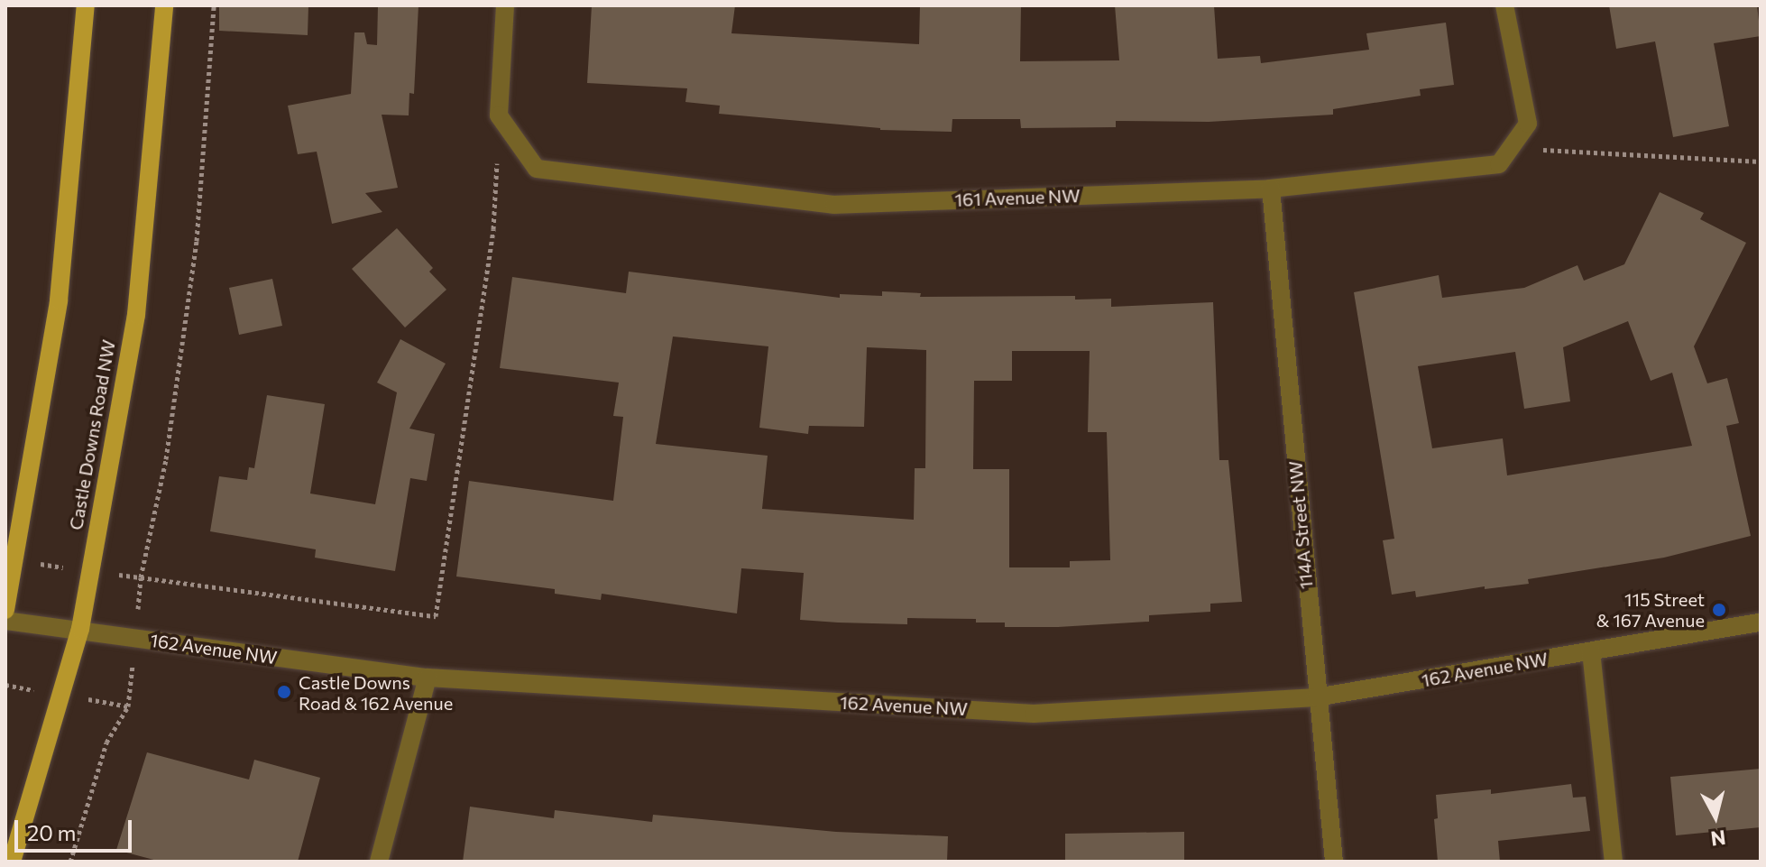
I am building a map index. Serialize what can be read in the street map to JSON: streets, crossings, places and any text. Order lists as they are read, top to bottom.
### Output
{
  "streets": {
    "main road": ["Castle Downs Road NW"],
    "street": ["161 Avenue NW", "114A Street NW", "162 Avenue NW"]
  },
  "crossings": [
    ["161 Avenue NW", "114A Street NW"],
    ["Castle Downs Road NW", "162 Avenue NW"],
    ["114A Street NW", "162 Avenue NW"]
  ],
  "places": ["115 Street & 167 Avenue", "Castle Downs Road & 162 Avenue"],
  "scale_bar": "20 m",
  "north": "bottom"
}
